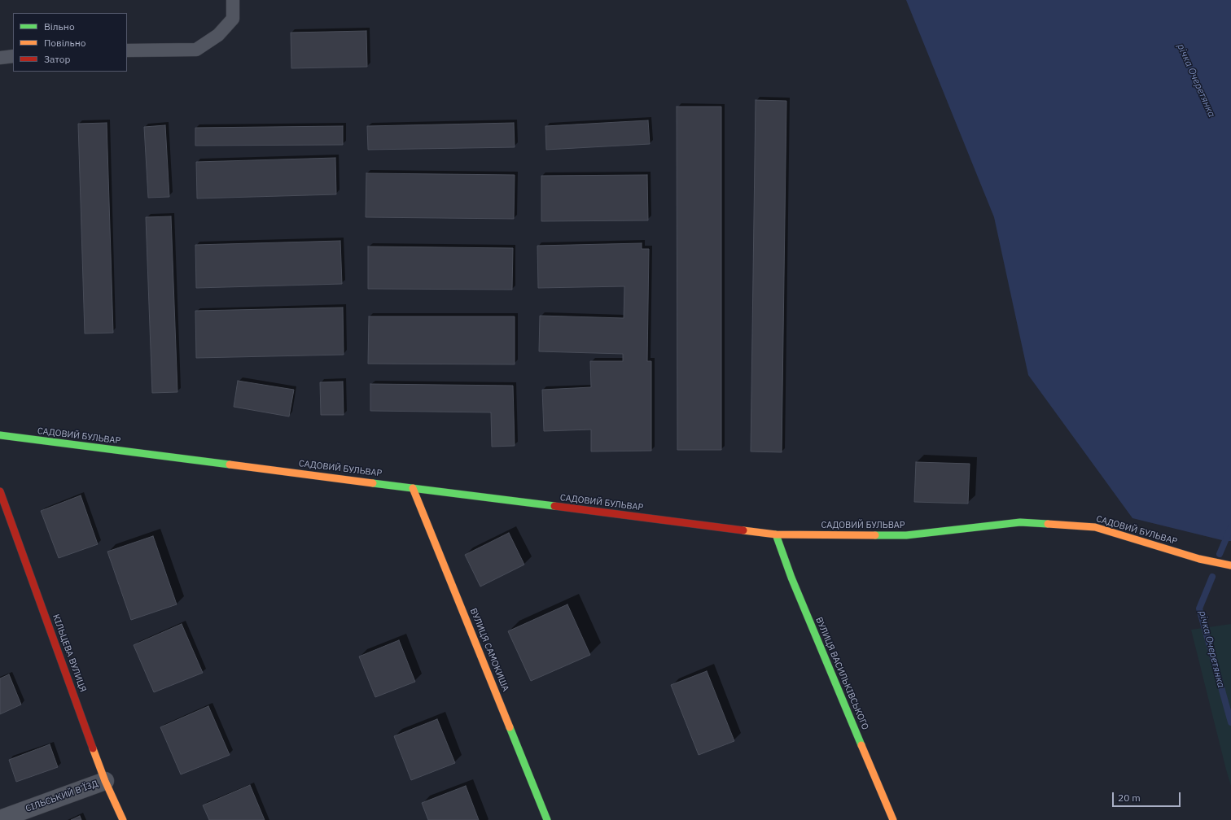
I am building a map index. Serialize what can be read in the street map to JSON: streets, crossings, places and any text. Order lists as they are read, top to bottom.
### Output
{
  "streets": {
    "street": [
      "САДОВИЙ БУЛЬВАР",
      "ВУЛИЦЯ САМОКИША",
      "КІЛЬЦЕВА ВУЛИЦЯ",
      "ВУЛИЦЯ ВАСИЛЬКІВСЬКОГО",
      "СІЛЬСЬКИЙ В’ЇЗД"
    ]
  },
  "crossings": [
    ["САДОВИЙ БУЛЬВАР", "ВУЛИЦЯ САМОКИША"],
    ["САДОВИЙ БУЛЬВАР", "ВУЛИЦЯ ВАСИЛЬКІВСЬКОГО"],
    ["КІЛЬЦЕВА ВУЛИЦЯ", "СІЛЬСЬКИЙ В’ЇЗД"]
  ],
  "water": ["річка Очеретянка"],
  "legend": ["Вільно", "Повільно", "Затор"],
  "scale_bar": "20 m"
}
